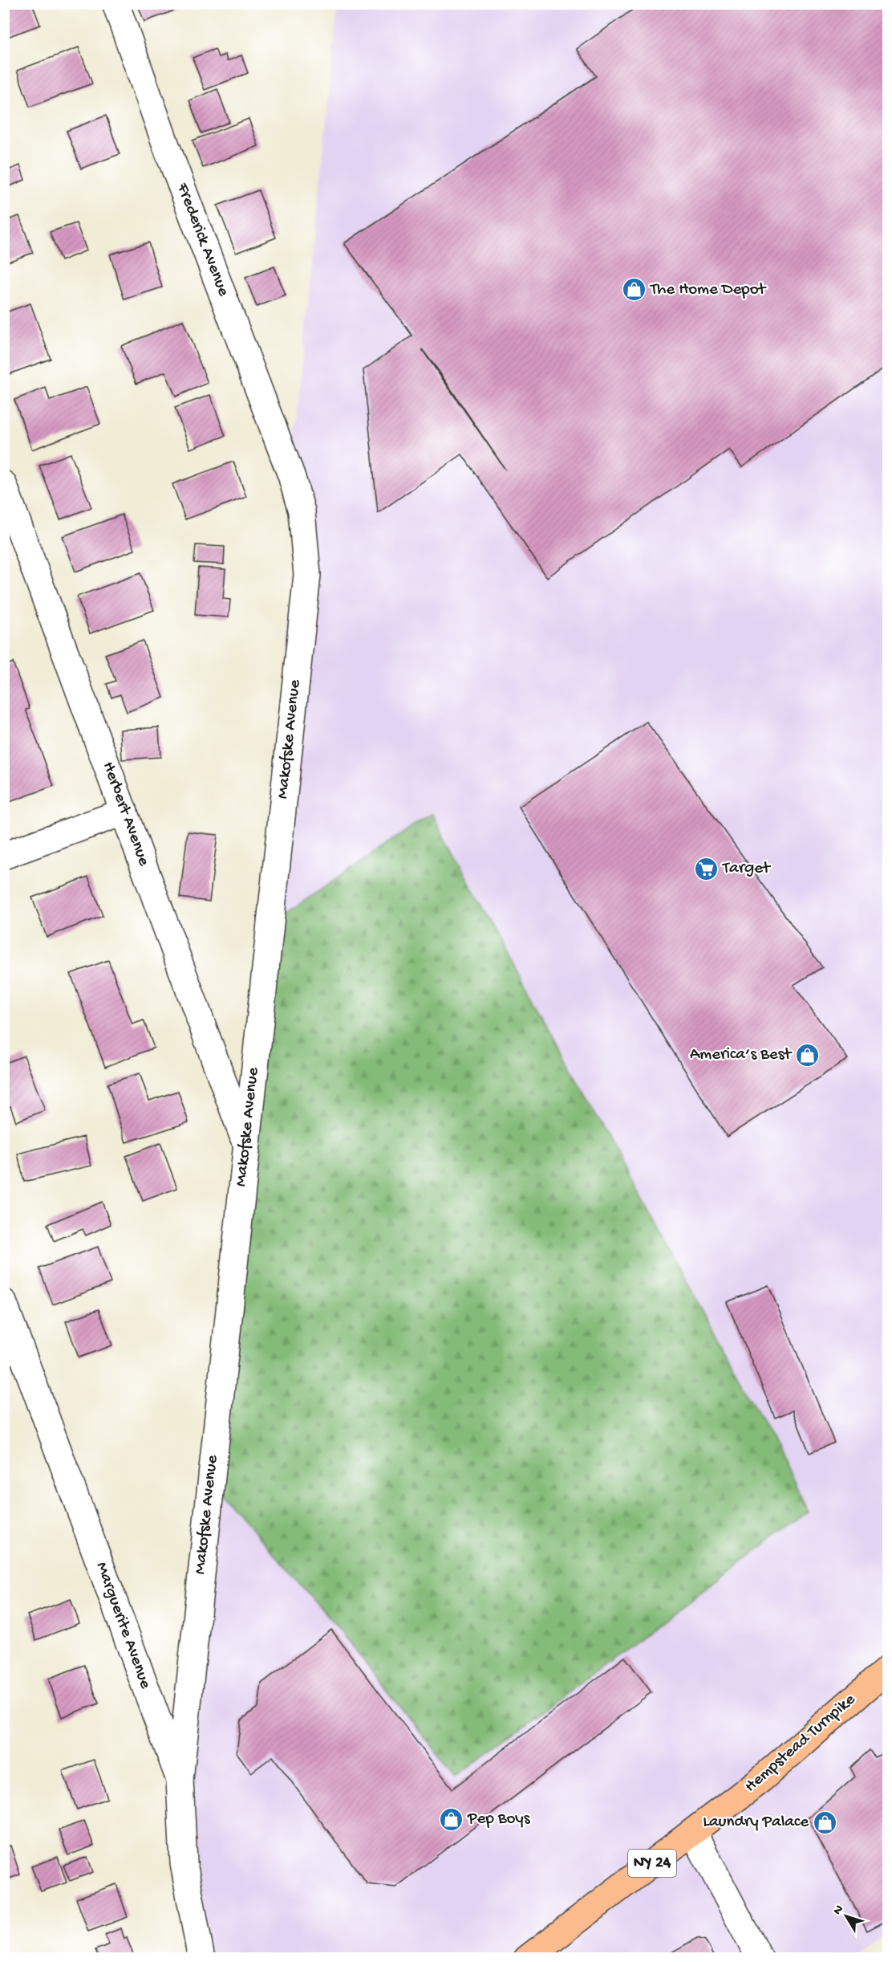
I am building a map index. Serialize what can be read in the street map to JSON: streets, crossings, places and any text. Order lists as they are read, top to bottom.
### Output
{
  "streets": {
    "main road": ["Hempstead Turnpike", "NY 24"],
    "street": [
      "Frederick Avenue",
      "Makofske Avenue",
      "Herbert Avenue",
      "Marguerite Avenue"
    ]
  },
  "crossings": [
    ["Frederick Avenue", "Makofske Avenue"],
    ["Makofske Avenue", "Herbert Avenue"],
    ["Makofske Avenue", "Marguerite Avenue"]
  ],
  "places": {
    "shop": [
      "The Home Depot",
      "America’s Best",
      "Pep Boys",
      "Laundry Palace"
    ],
    "supermarket": ["Target"]
  },
  "north": "top left"
}
